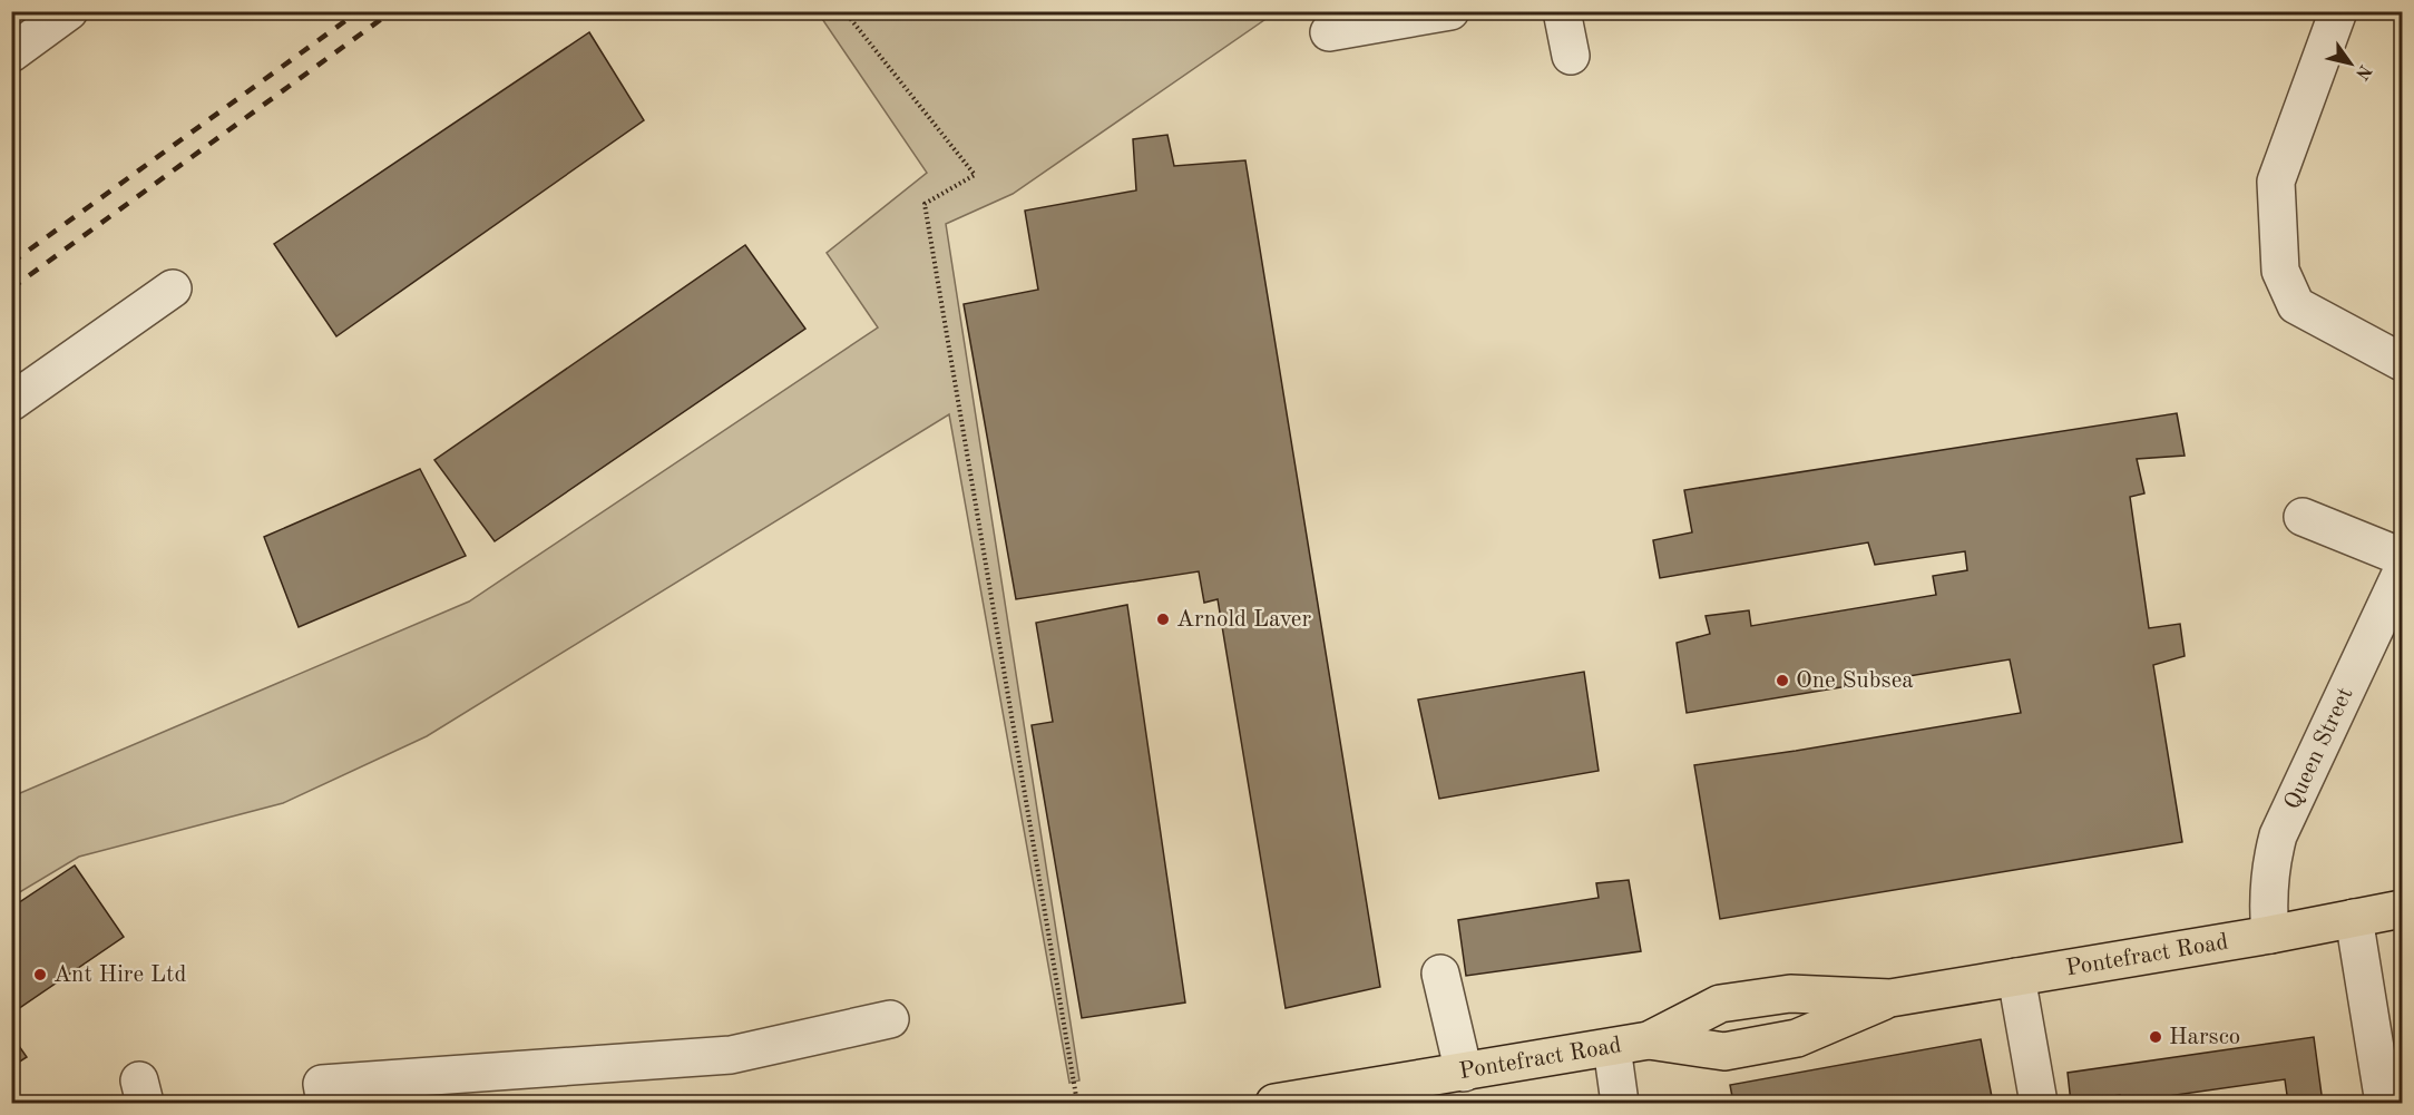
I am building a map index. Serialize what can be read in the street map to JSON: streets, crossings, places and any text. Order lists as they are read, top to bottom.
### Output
{
  "streets": {
    "main road": ["Pontefract Road"],
    "street": ["Queen Street"]
  },
  "crossings": [
    ["Queen Street", "Pontefract Road"]
  ],
  "places": [
    "Arnold Laver",
    "One Subsea",
    "Ant Hire Ltd",
    "Harsco"
  ],
  "north": "bottom right"
}
